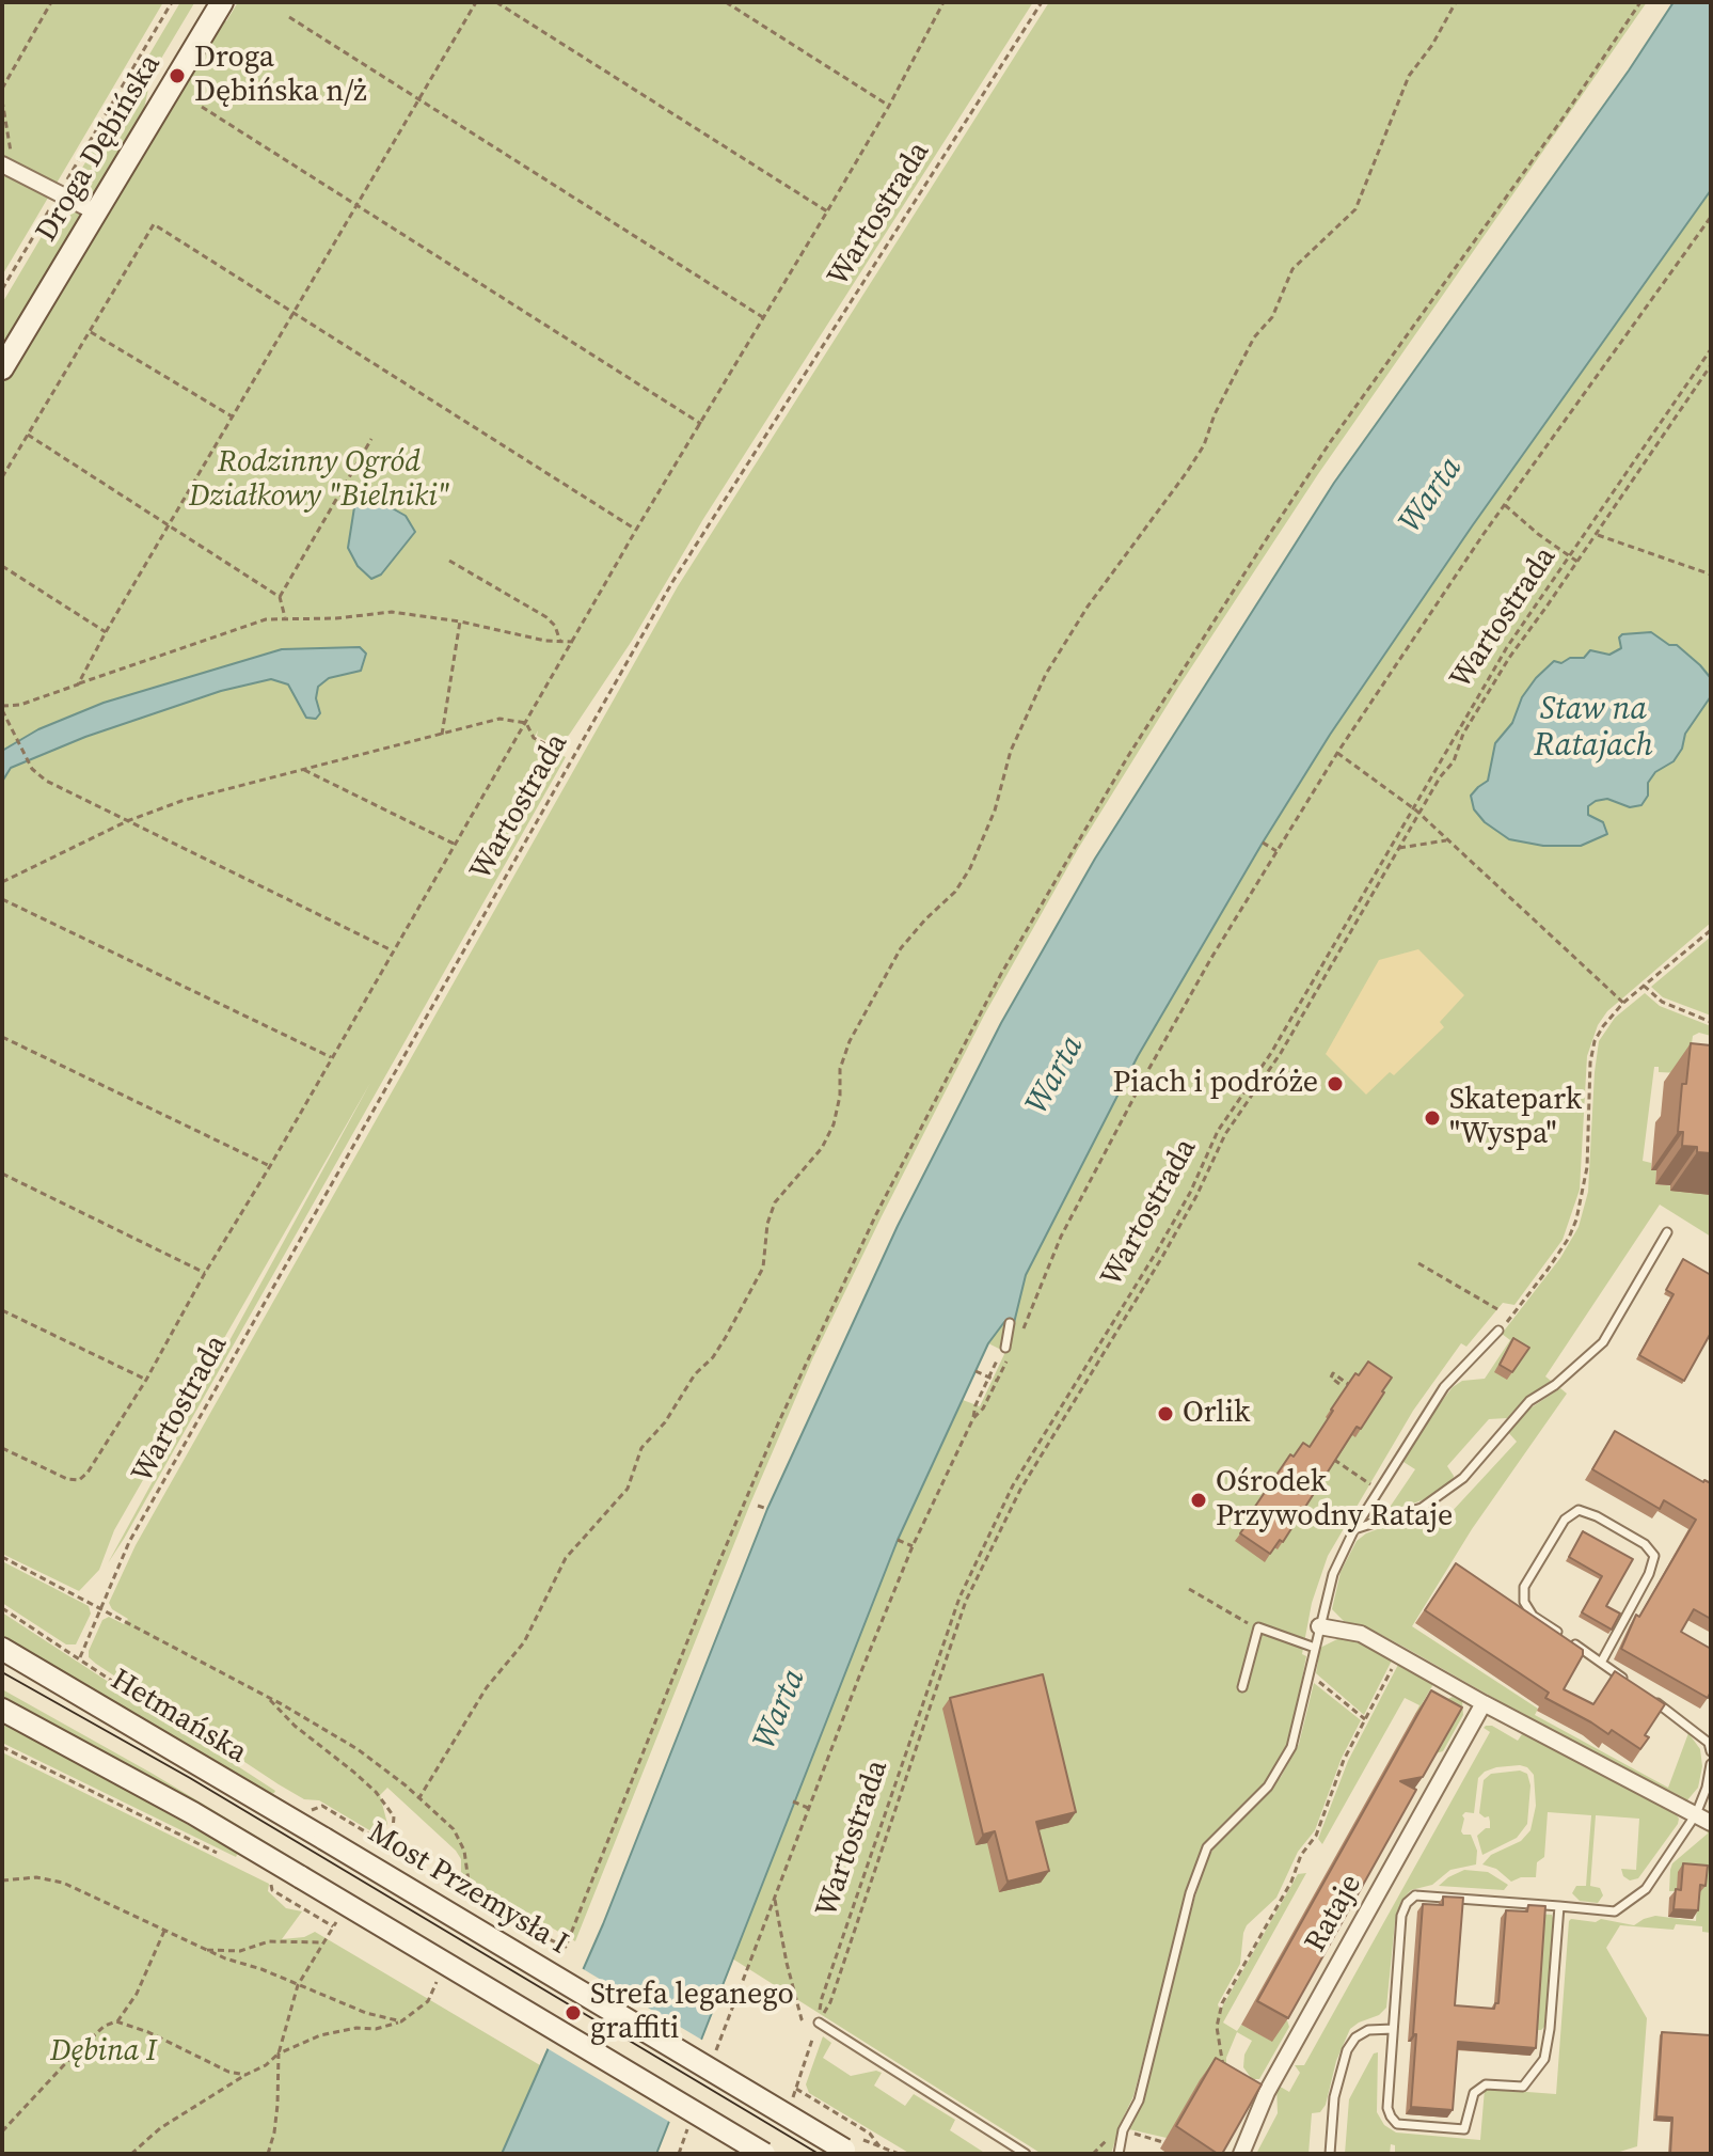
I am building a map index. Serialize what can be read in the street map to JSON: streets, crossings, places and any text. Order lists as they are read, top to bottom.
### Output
{
  "streets": {
    "main road": ["Droga Dębińska", "Hetmańska", "Most Przemysła I"],
    "street": ["Rataje"],
    "path": ["Wartostrada"]
  },
  "crossings": [
    ["Hetmańska", "Most Przemysła I"]
  ],
  "water": ["Warta", "Staw na Ratajach"],
  "parks": ["Rodzinny Ogród Działkowy \"Bielniki\"", "Dębina I"],
  "places": [
    "Droga Dębińska n/ż",
    "Piach i podróże",
    "Skatepark \"Wyspa\"",
    "Orlik",
    "Ośrodek Przywodny Rataje",
    "Strefa leganego graffiti"
  ]
}
